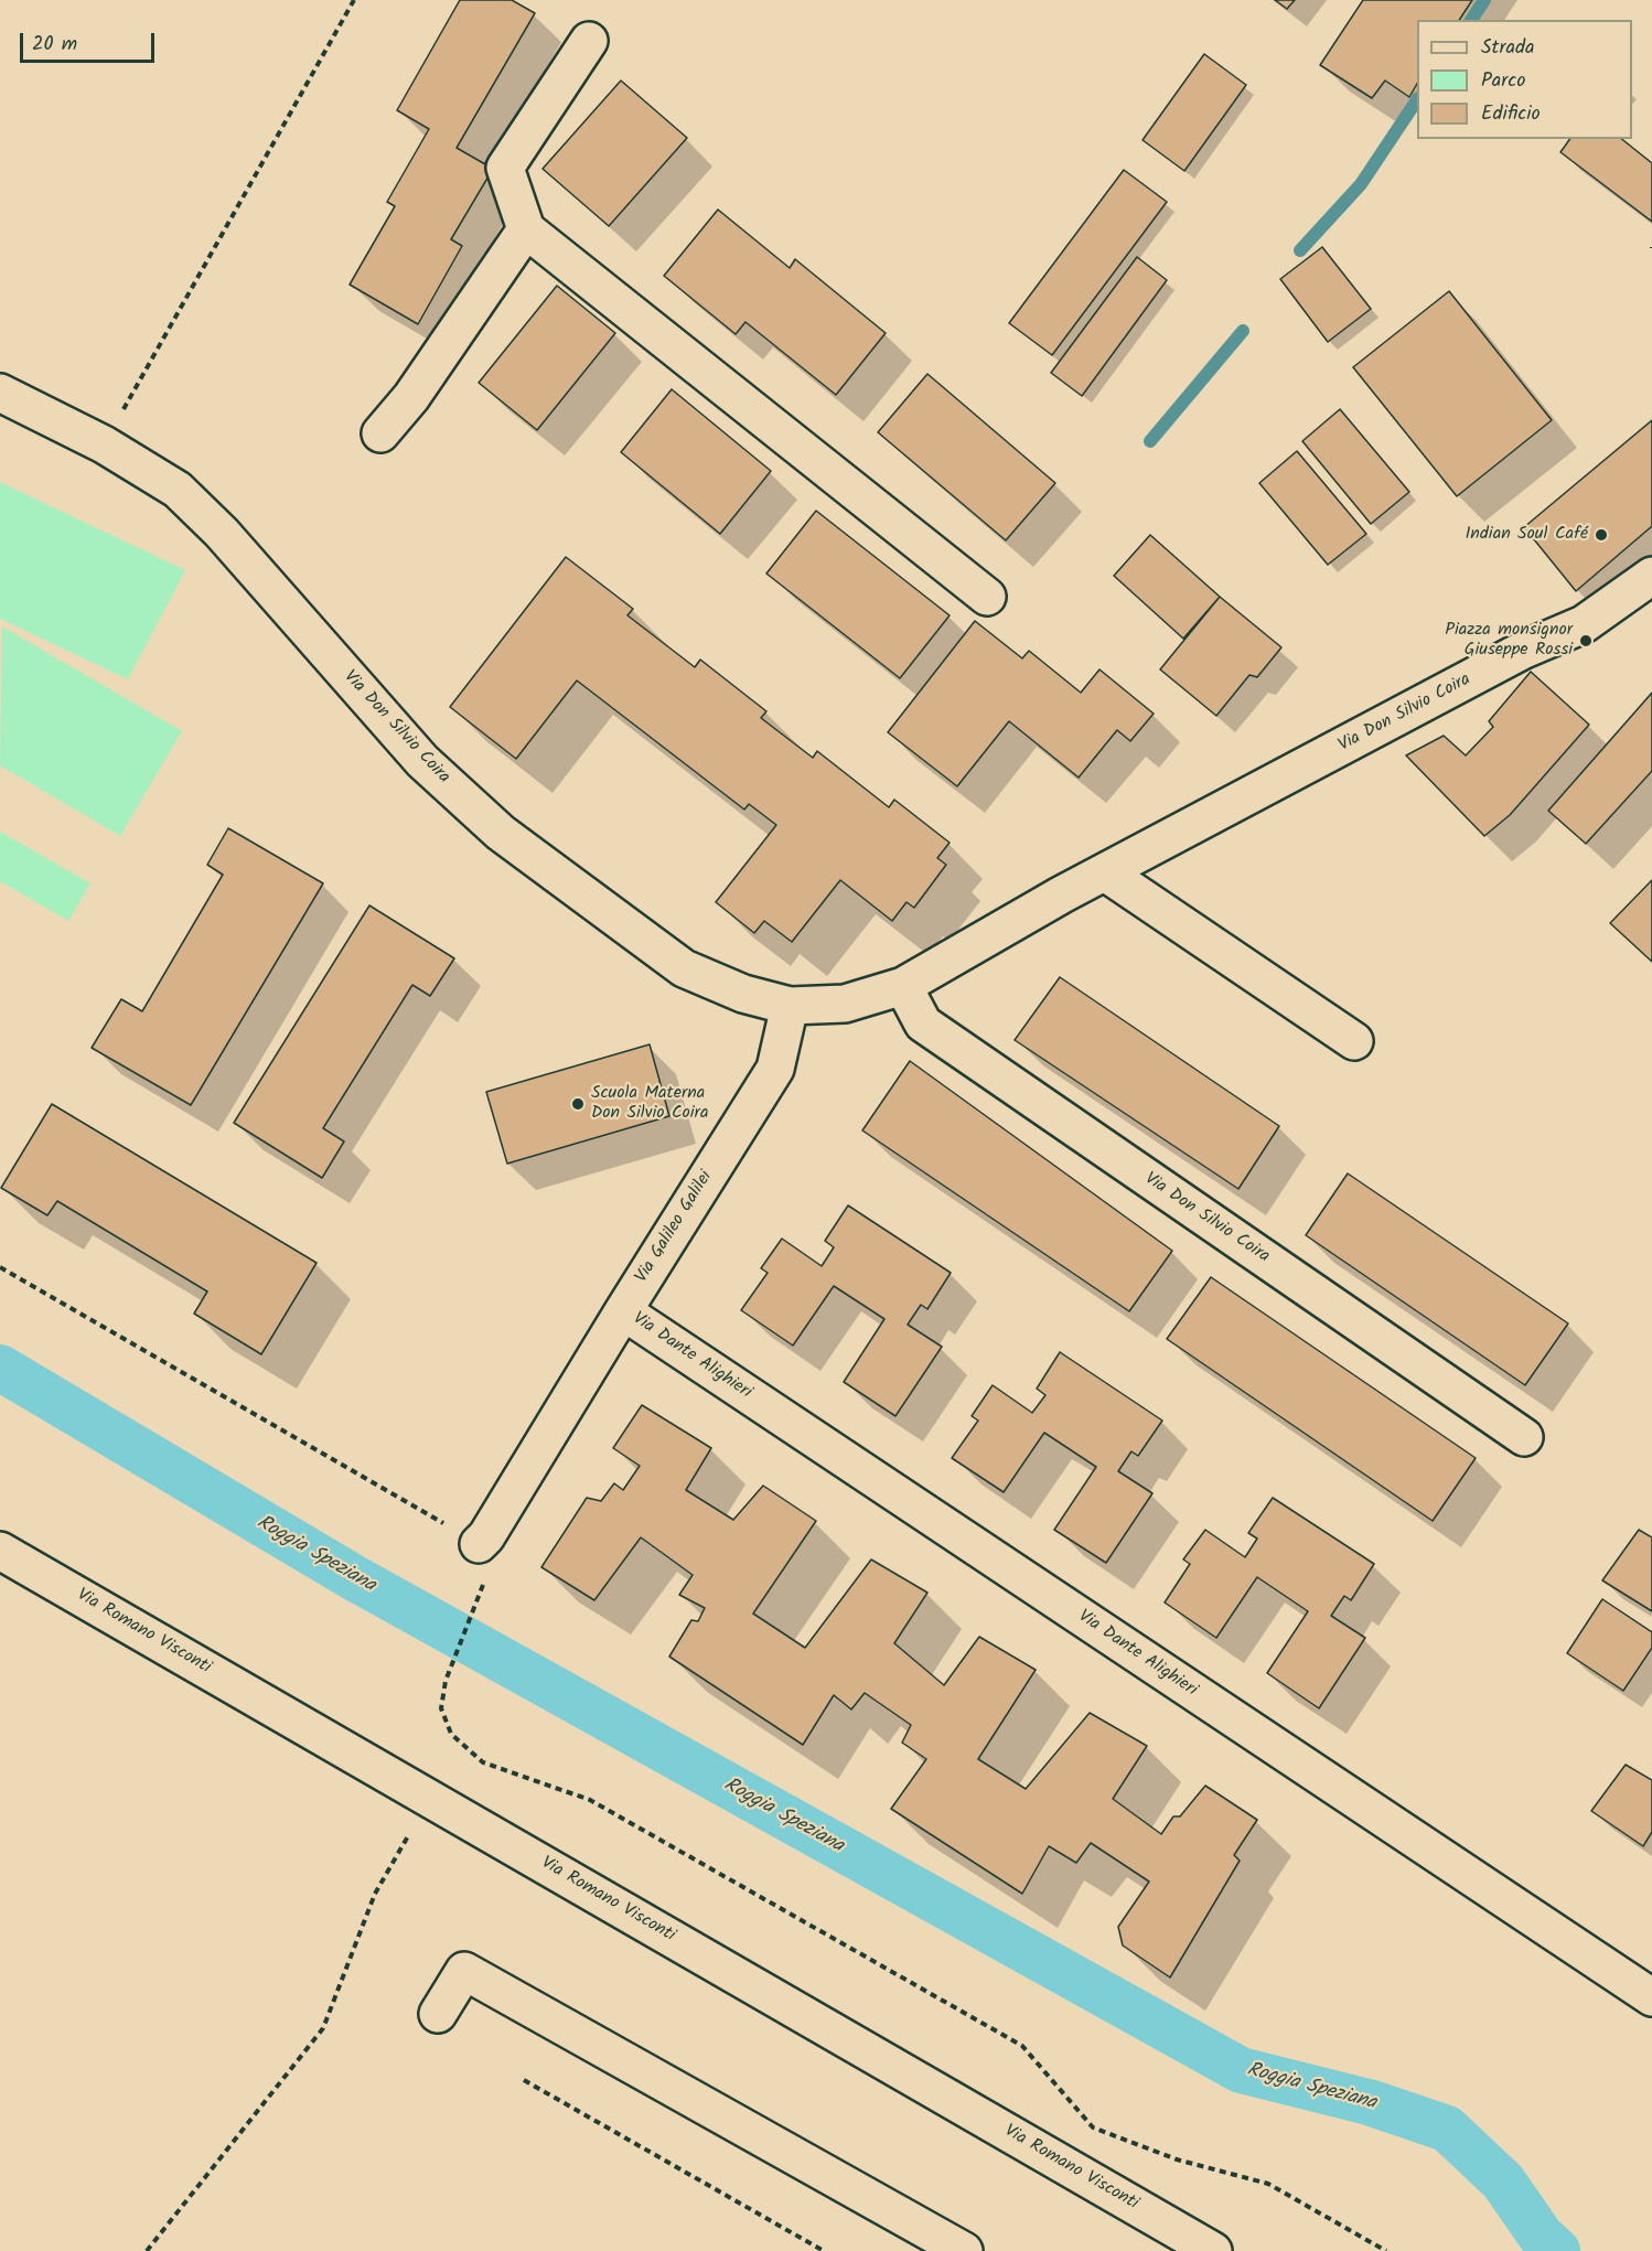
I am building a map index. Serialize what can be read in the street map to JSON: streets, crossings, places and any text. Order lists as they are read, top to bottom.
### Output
{
  "streets": {
    "street": [
      "Via Don Silvio Coira",
      "Via Galileo Galilei",
      "Via Dante Alighieri",
      "Via Romano Visconti"
    ]
  },
  "crossings": [
    ["Via Don Silvio Coira", "Via Galileo Galilei"],
    ["Via Galileo Galilei", "Via Dante Alighieri"]
  ],
  "water": ["Roggia Speziana"],
  "places": ["Indian Soul Café", "Piazza monsignor Giuseppe Rossi", "Scuola Materna Don Silvio Coira"],
  "legend": ["Strada", "Parco", "Edificio"],
  "scale_bar": "20 m"
}
